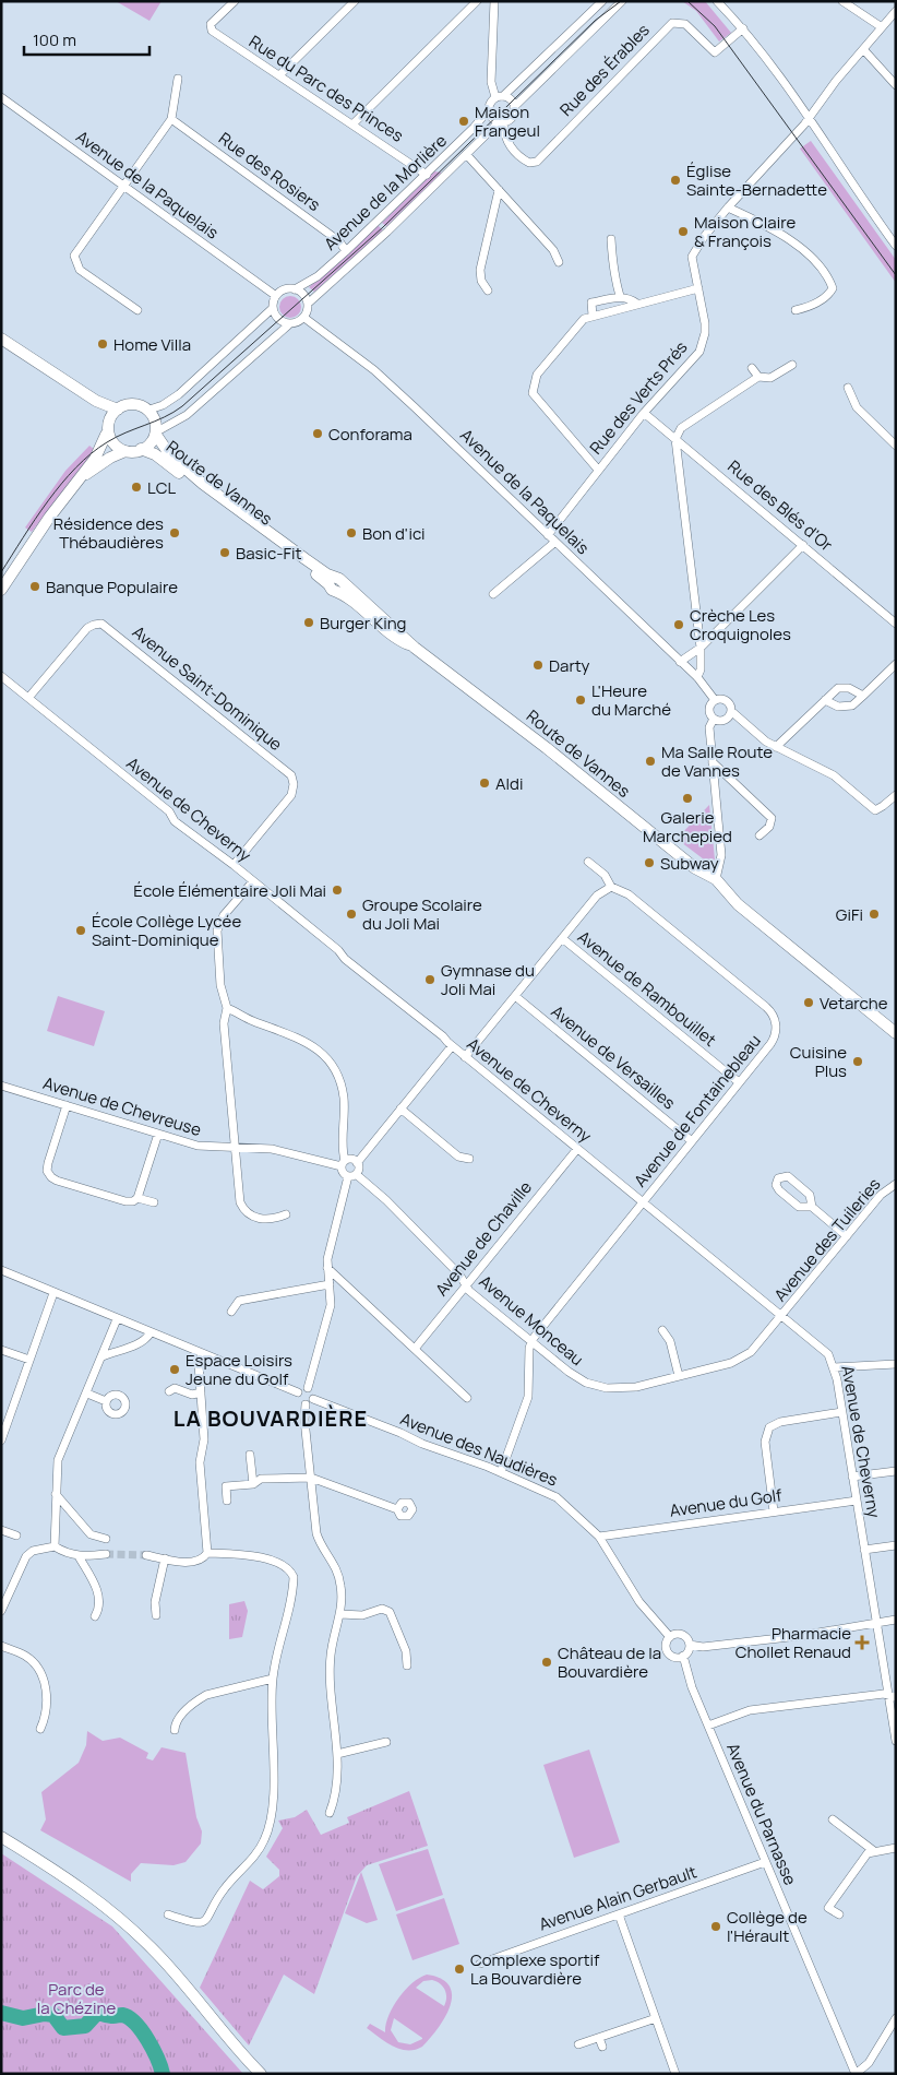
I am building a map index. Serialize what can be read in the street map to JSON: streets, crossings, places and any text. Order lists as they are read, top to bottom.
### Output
{
  "streets": {
    "main road": ["Route de Vannes"],
    "street": [
      "Rue des Érables",
      "Rue du Parc des Princes",
      "Rue des Rosiers",
      "Avenue de la Paquelais",
      "Avenue de la Morlière",
      "Rue des Verts Prés",
      "Rue des Blés d'Or",
      "Avenue Saint-Dominique",
      "Avenue de Cheverny",
      "Avenue de Rambouillet",
      "Avenue de Versailles",
      "Avenue de Chevreuse",
      "Avenue de Fontainebleau",
      "Avenue de Chaville",
      "Avenue des Tuileries",
      "Avenue Monceau",
      "Avenue des Naudières",
      "Avenue du Golf",
      "Avenue du Parnasse",
      "Avenue Alain Gerbault"
    ]
  },
  "crossings": [
    ["Rue des Érables", "Avenue de la Morlière"],
    ["Rue du Parc des Princes", "Avenue de la Morlière"],
    ["Rue des Rosiers", "Avenue de la Morlière"],
    ["Avenue de la Paquelais", "Avenue de la Morlière"],
    ["Avenue de la Paquelais", "Rue des Verts Prés"],
    ["Rue des Verts Prés", "Rue des Blés d'Or"],
    ["Avenue Saint-Dominique", "Avenue de Cheverny"],
    ["Avenue de Cheverny", "Avenue de Fontainebleau"],
    ["Avenue de Cheverny", "Avenue de Chaville"],
    ["Avenue de Cheverny", "Avenue des Tuileries"],
    ["Avenue de Cheverny", "Avenue Monceau"],
    ["Avenue de Cheverny", "Avenue du Golf"],
    ["Avenue de Rambouillet", "Avenue de Fontainebleau"],
    ["Avenue de Versailles", "Avenue de Fontainebleau"],
    ["Avenue de Chevreuse", "Avenue Monceau"],
    ["Avenue de Fontainebleau", "Avenue Monceau"],
    ["Avenue de Chaville", "Avenue Monceau"],
    ["Avenue des Tuileries", "Avenue Monceau"],
    ["Avenue des Naudières", "Avenue du Golf"],
    ["Avenue des Naudières", "Avenue du Parnasse"],
    ["Avenue du Parnasse", "Avenue Alain Gerbault"]
  ],
  "districts": ["LA BOUVARDIÈRE"],
  "parks": ["Parc de la Chézine"],
  "places": {
    "other": [
      "Maison Frangeul",
      "Église Sainte-Bernadette",
      "Maison Claire & François",
      "Home Villa",
      "Conforama",
      "LCL",
      "Résidence des Thébaudières",
      "Bon d'ici",
      "Basic-Fit",
      "Banque Populaire",
      "Burger King",
      "Crèche Les Croquignoles",
      "Darty",
      "L'Heure du Marché",
      "Ma Salle Route de Vannes",
      "Aldi",
      "Galerie Marchepied",
      "Subway",
      "École Élémentaire Joli Mai",
      "Groupe Scolaire du Joli Mai",
      "GiFi",
      "École Collège Lycée Saint-Dominique",
      "Gymnase du Joli Mai",
      "Vetarche",
      "Cuisine Plus",
      "Espace Loisirs Jeune du Golf",
      "Château de la Bouvardière",
      "Collège de l'Hérault",
      "Complexe sportif La Bouvardière"
    ],
    "health": ["Pharmacie Chollet Renaud"]
  },
  "scale_bar": "100 m"
}
